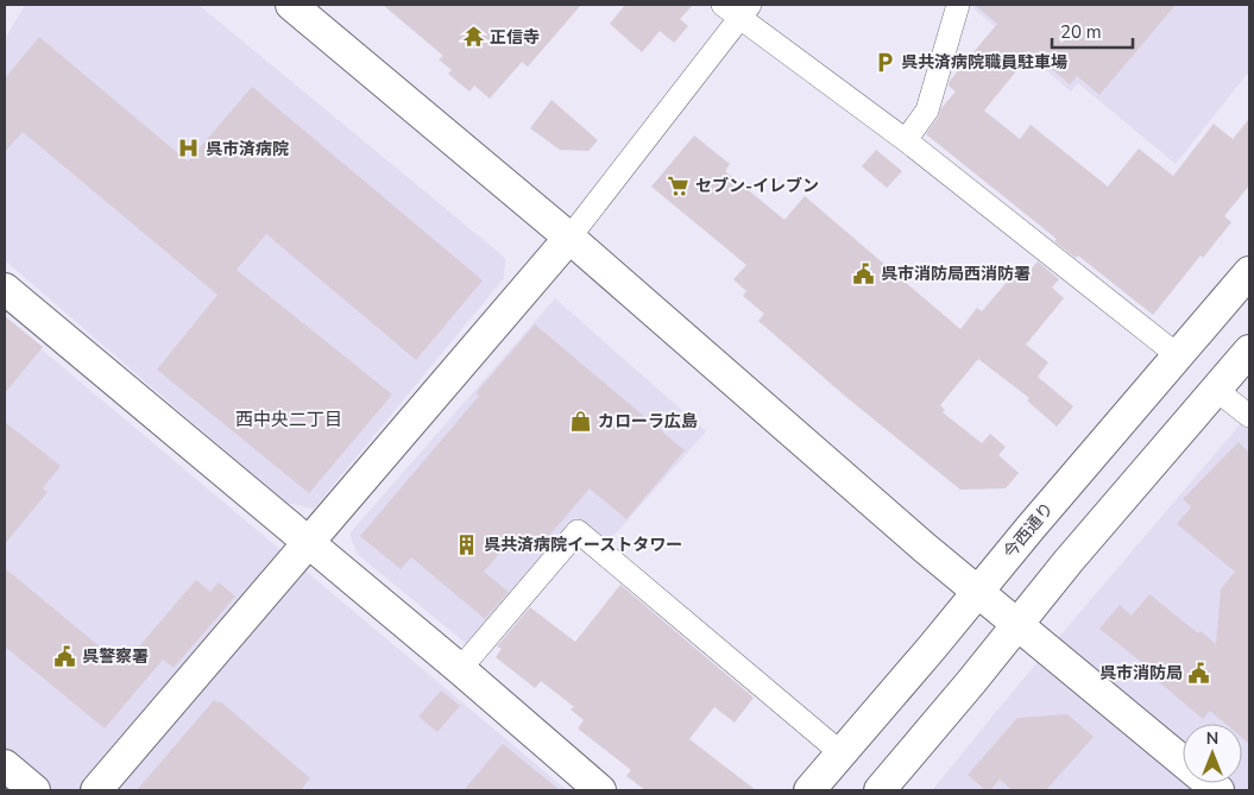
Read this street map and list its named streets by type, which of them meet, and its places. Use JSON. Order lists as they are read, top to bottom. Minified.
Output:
{"streets":{"street":["今西通り"]},"districts":["西中央二丁目"],"places":{"temple":["正信寺"],"parking":["呉共済病院職員駐車場"],"hospital":["呉市済病院"],"supermarket":["セブン-イレブン"],"public building":["呉市消防局西消防署","呉警察署","呉市消防局"],"shop":["カローラ広島"],"building":["呉共済病院イーストタワー"]},"scale_bar":"20 m","north":"top"}
